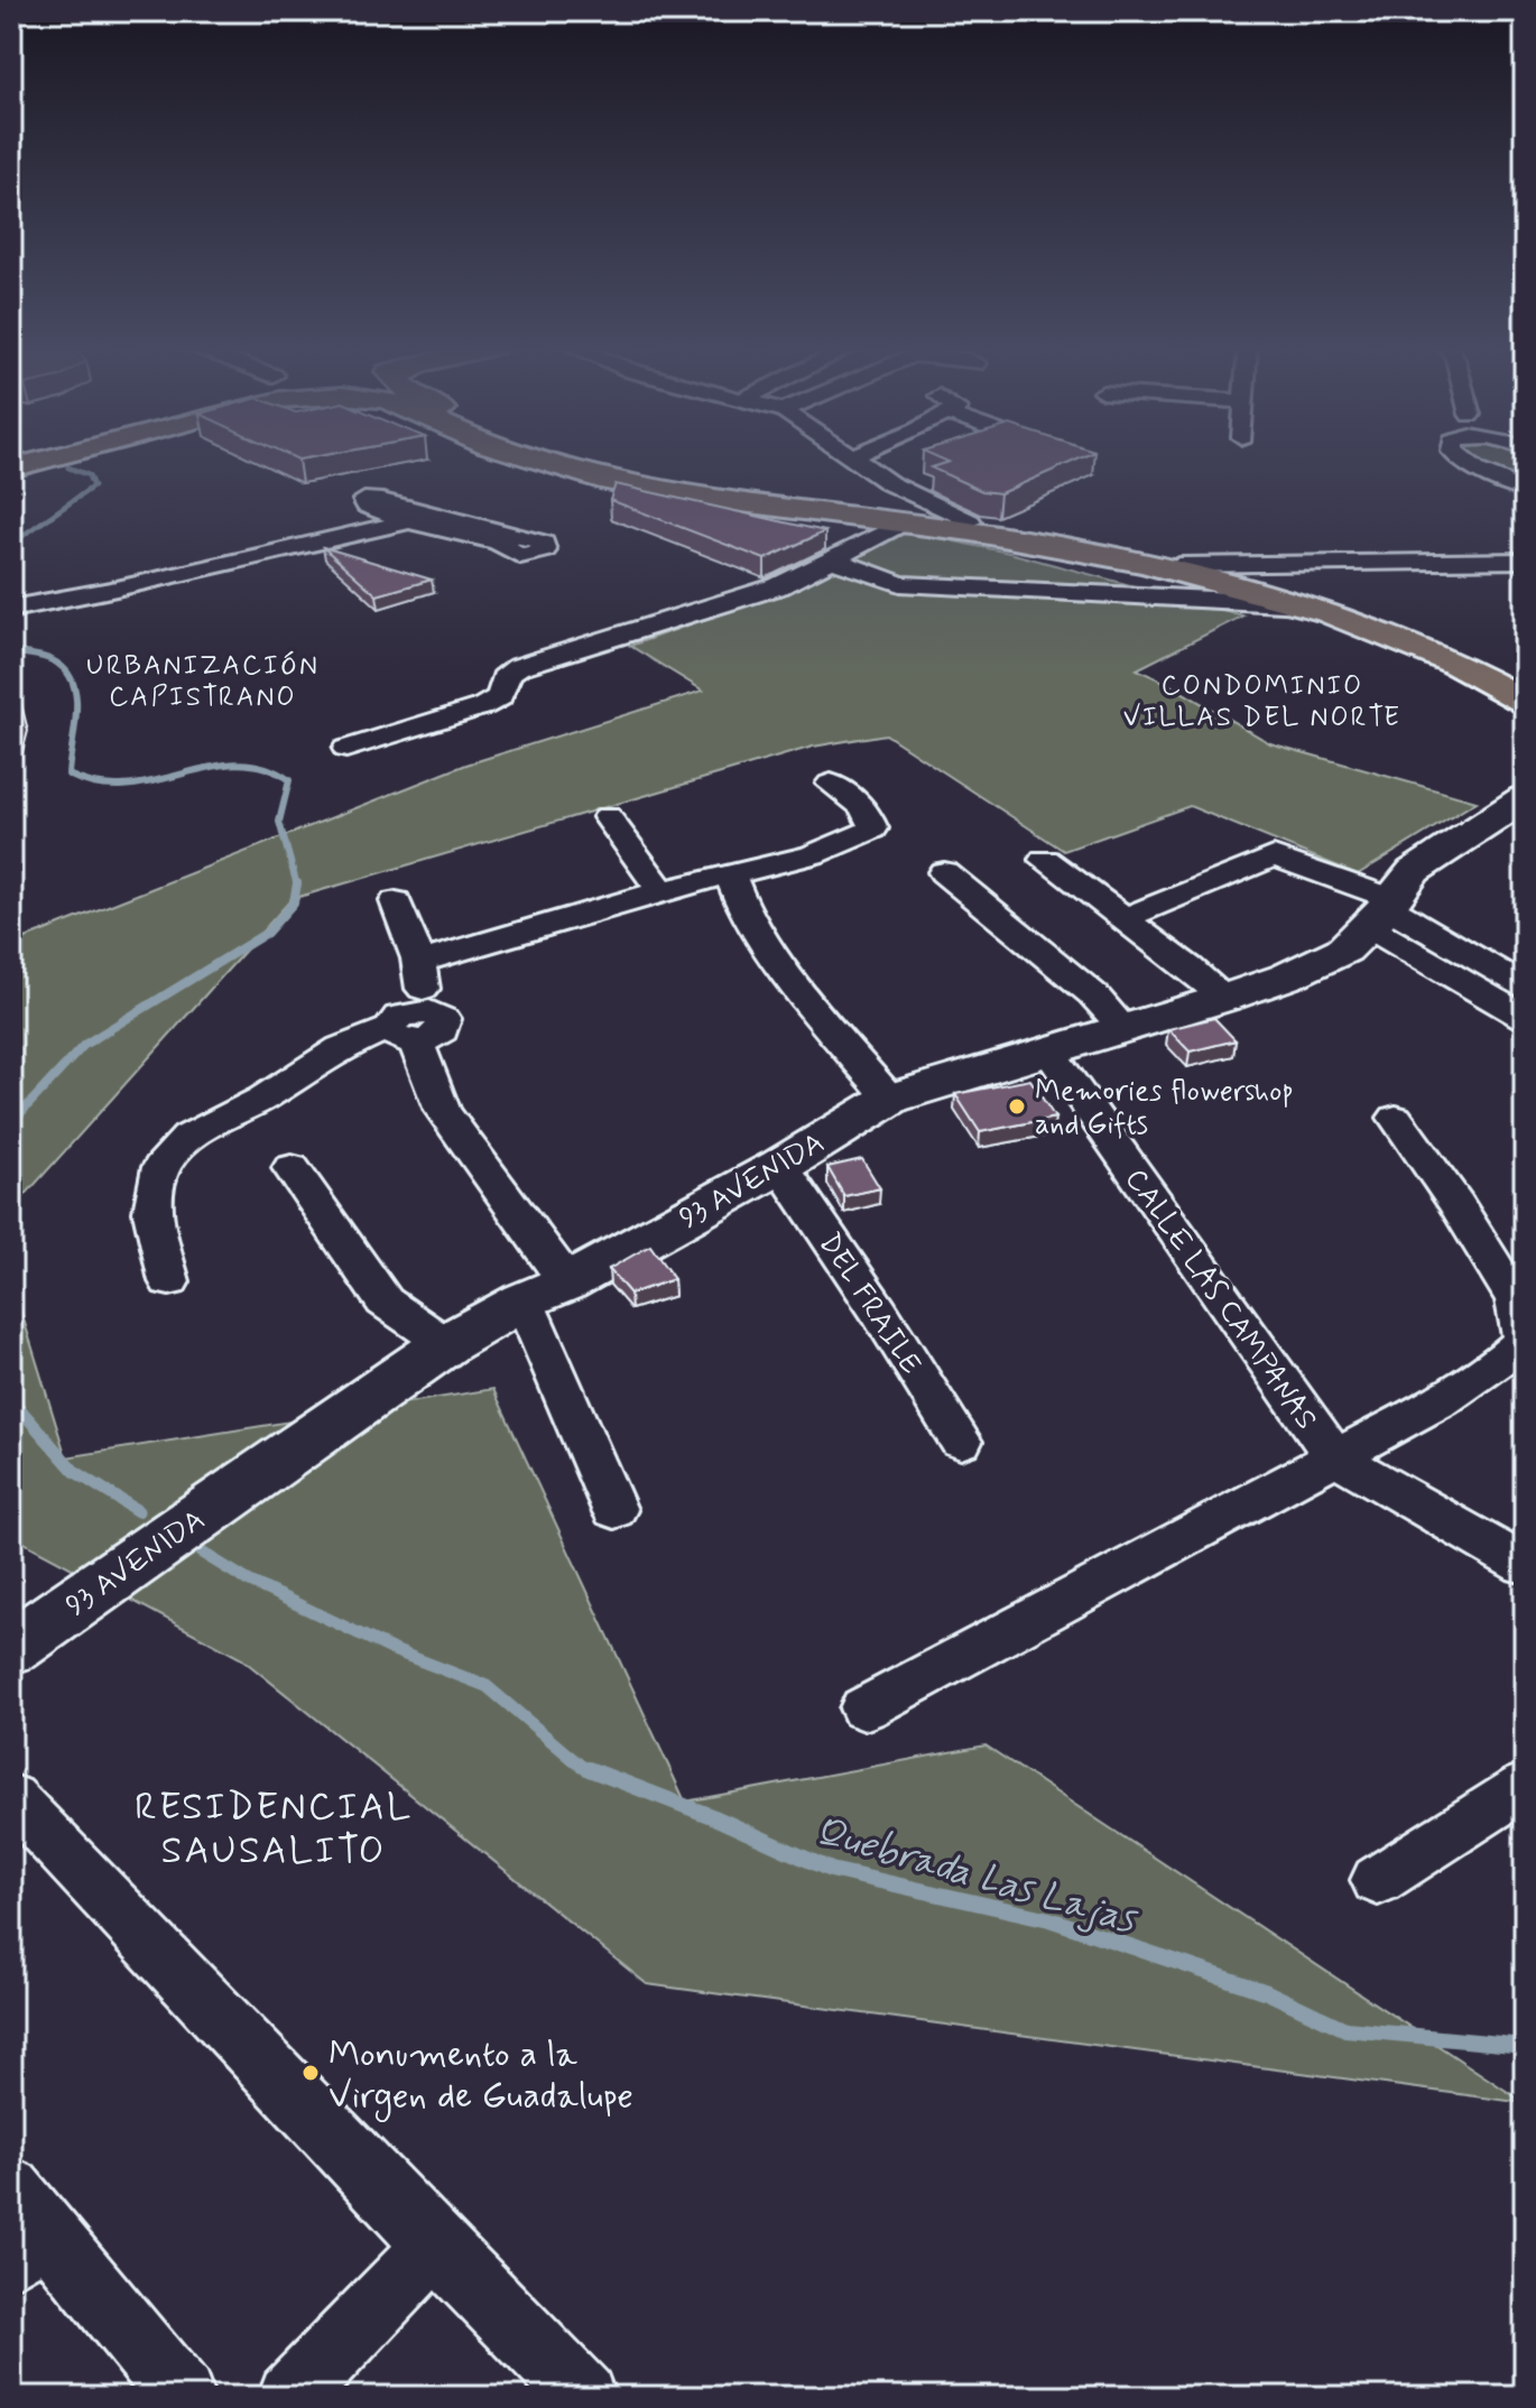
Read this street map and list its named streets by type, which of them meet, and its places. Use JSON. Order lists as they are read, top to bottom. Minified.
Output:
{"streets":{"street":["93 AVENIDA","CALLE LAS CAMPANAS","DEL FRAILE"]},"crossings":[["93 AVENIDA","CALLE LAS CAMPANAS"],["93 AVENIDA","DEL FRAILE"]],"districts":["URBANIZACIÓN CAPISTRANO","CONDOMINIO VILLAS DEL NORTE","RESIDENCIAL SAUSALITO"],"water":["Quebrada Las Lajas"],"places":["Memories flowershop and Gifts","Monumento a la Virgen de Guadalupe"]}
